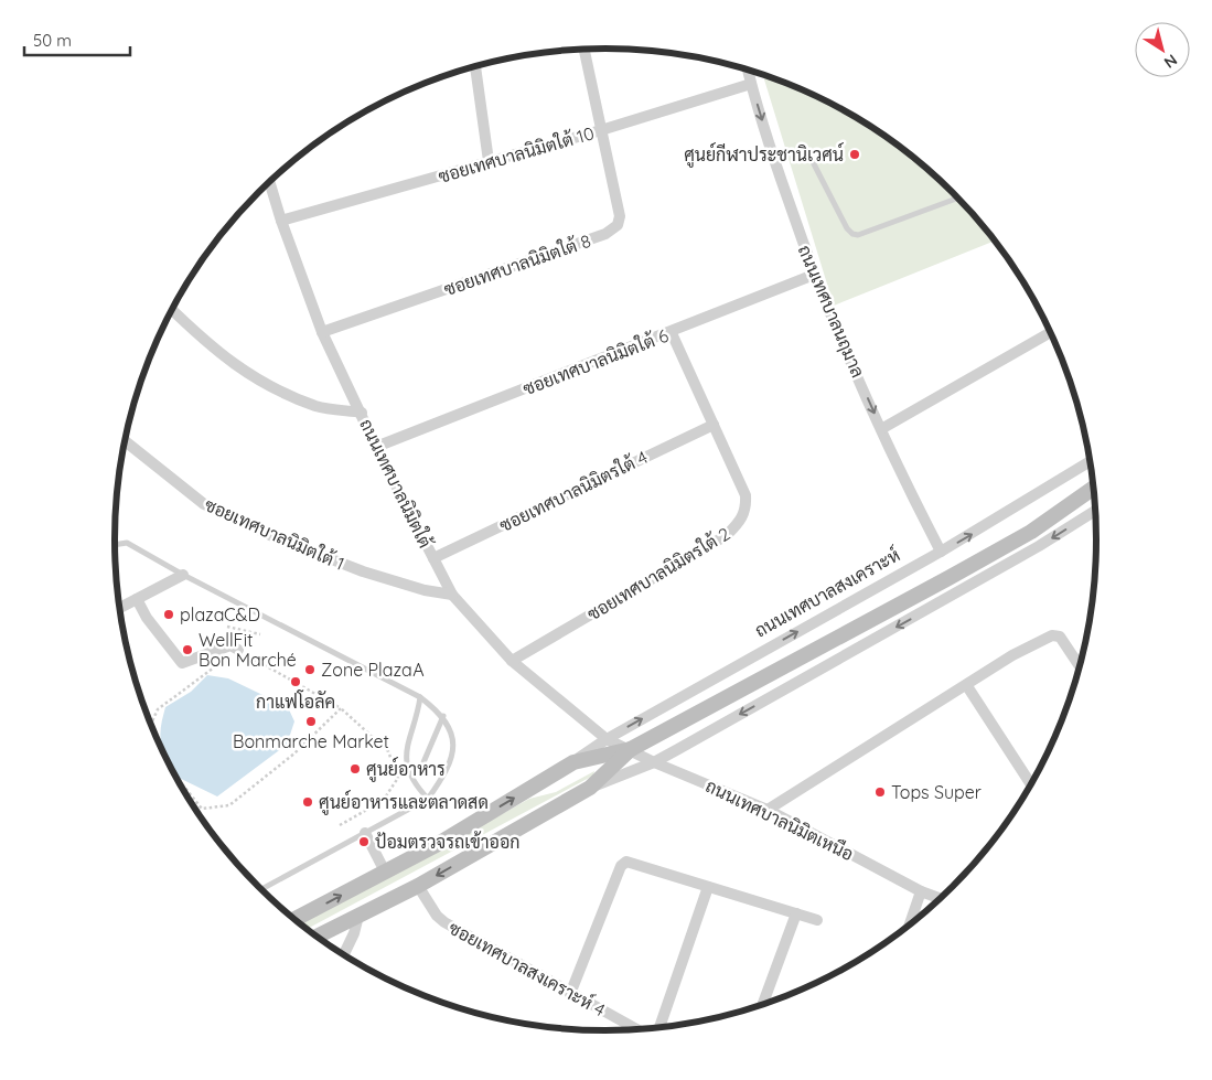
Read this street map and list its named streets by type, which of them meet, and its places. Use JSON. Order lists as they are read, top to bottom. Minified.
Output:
{"streets":{"street":["ซอยเทศบาลนิมิตใต้ 10","ซอยเทศบาลนิมิตใต้ 8","ถนนเทศบาลนฤมาล","ซอยเทศบาลนิมิตใต้ 6","ถนนเทศบาลนิมิตใต้","ซอยเทศบาลนิมิตรใต้ 4","ซอยเทศบาลนิมิตใต้ 1","ซอยเทศบาลนิมิตรใต้ 2","ถนนเทศบาลสงเคราะห์","ถนนเทศบาลนิมิตเหนือ","ซอยเทศบาลสงเคราะห์ 4"]},"crossings":[["ซอยเทศบาลนิมิตใต้ 10","ซอยเทศบาลนิมิตใต้ 8"],["ซอยเทศบาลนิมิตใต้ 10","ถนนเทศบาลนฤมาล"],["ซอยเทศบาลนิมิตใต้ 10","ถนนเทศบาลนิมิตใต้"],["ซอยเทศบาลนิมิตใต้ 8","ถนนเทศบาลนิมิตใต้"],["ถนนเทศบาลนฤมาล","ซอยเทศบาลนิมิตใต้ 6"],["ถนนเทศบาลนฤมาล","ถนนเทศบาลสงเคราะห์"],["ซอยเทศบาลนิมิตใต้ 6","ถนนเทศบาลนิมิตใต้"],["ซอยเทศบาลนิมิตใต้ 6","ซอยเทศบาลนิมิตรใต้ 2"],["ถนนเทศบาลนิมิตใต้","ซอยเทศบาลนิมิตรใต้ 4"],["ถนนเทศบาลนิมิตใต้","ซอยเทศบาลนิมิตใต้ 1"],["ถนนเทศบาลนิมิตใต้","ซอยเทศบาลนิมิตรใต้ 2"],["ถนนเทศบาลนิมิตใต้","ถนนเทศบาลสงเคราะห์"],["ถนนเทศบาลนิมิตใต้","ถนนเทศบาลนิมิตเหนือ"],["ซอยเทศบาลนิมิตรใต้ 4","ซอยเทศบาลนิมิตรใต้ 2"],["ถนนเทศบาลสงเคราะห์","ถนนเทศบาลนิมิตเหนือ"],["ถนนเทศบาลสงเคราะห์","ซอยเทศบาลสงเคราะห์ 4"]],"one_way":["ถนนเทศบาลนฤมาล"],"places":["ศูนย์กีฬาประชานิเวศน์","plazaC&D","WellFit Bon Marché","Zone PlazaA","กาแฟโอลัค","Bonmarche Market","ศูนย์อาหาร","Tops Super","ศูนย์อาหารและตลาดสด","ป้อมตรวจรถเข้าออก"],"scale_bar":"50 m","north":"bottom right"}
